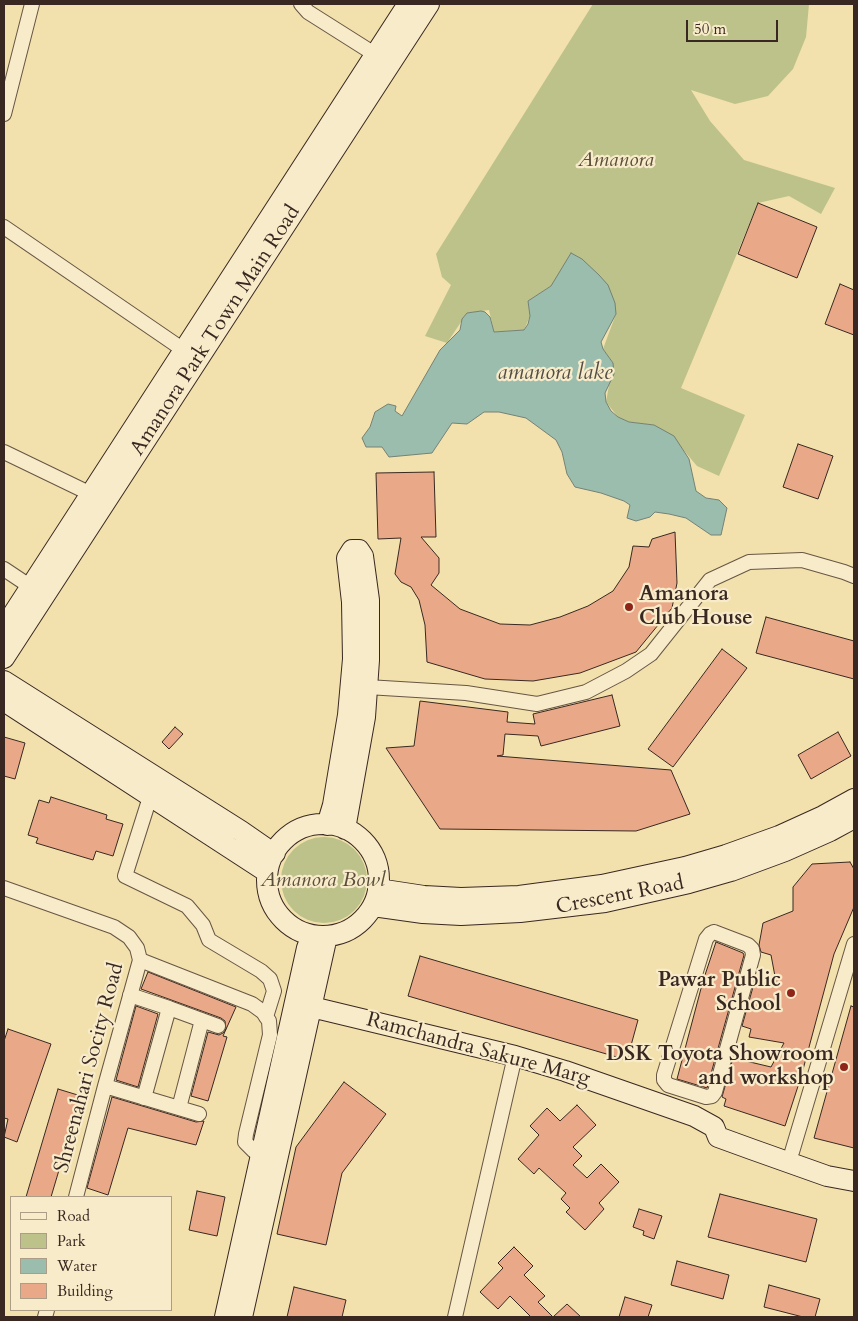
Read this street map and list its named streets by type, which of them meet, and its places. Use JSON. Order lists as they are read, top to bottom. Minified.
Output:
{"streets":{"main road":["Amanora Park Town Main Road","Crescent Road","Ramchandra Sakure Marg"],"street":["Shreenahari Socity Road"]},"water":["amanora lake"],"parks":["Amanora","Amanora Bowl"],"places":["Amanora Club House","Pawar Public School","DSK Toyota Showroom and workshop"],"legend":["Road","Park","Water","Building"],"scale_bar":"50 m"}
